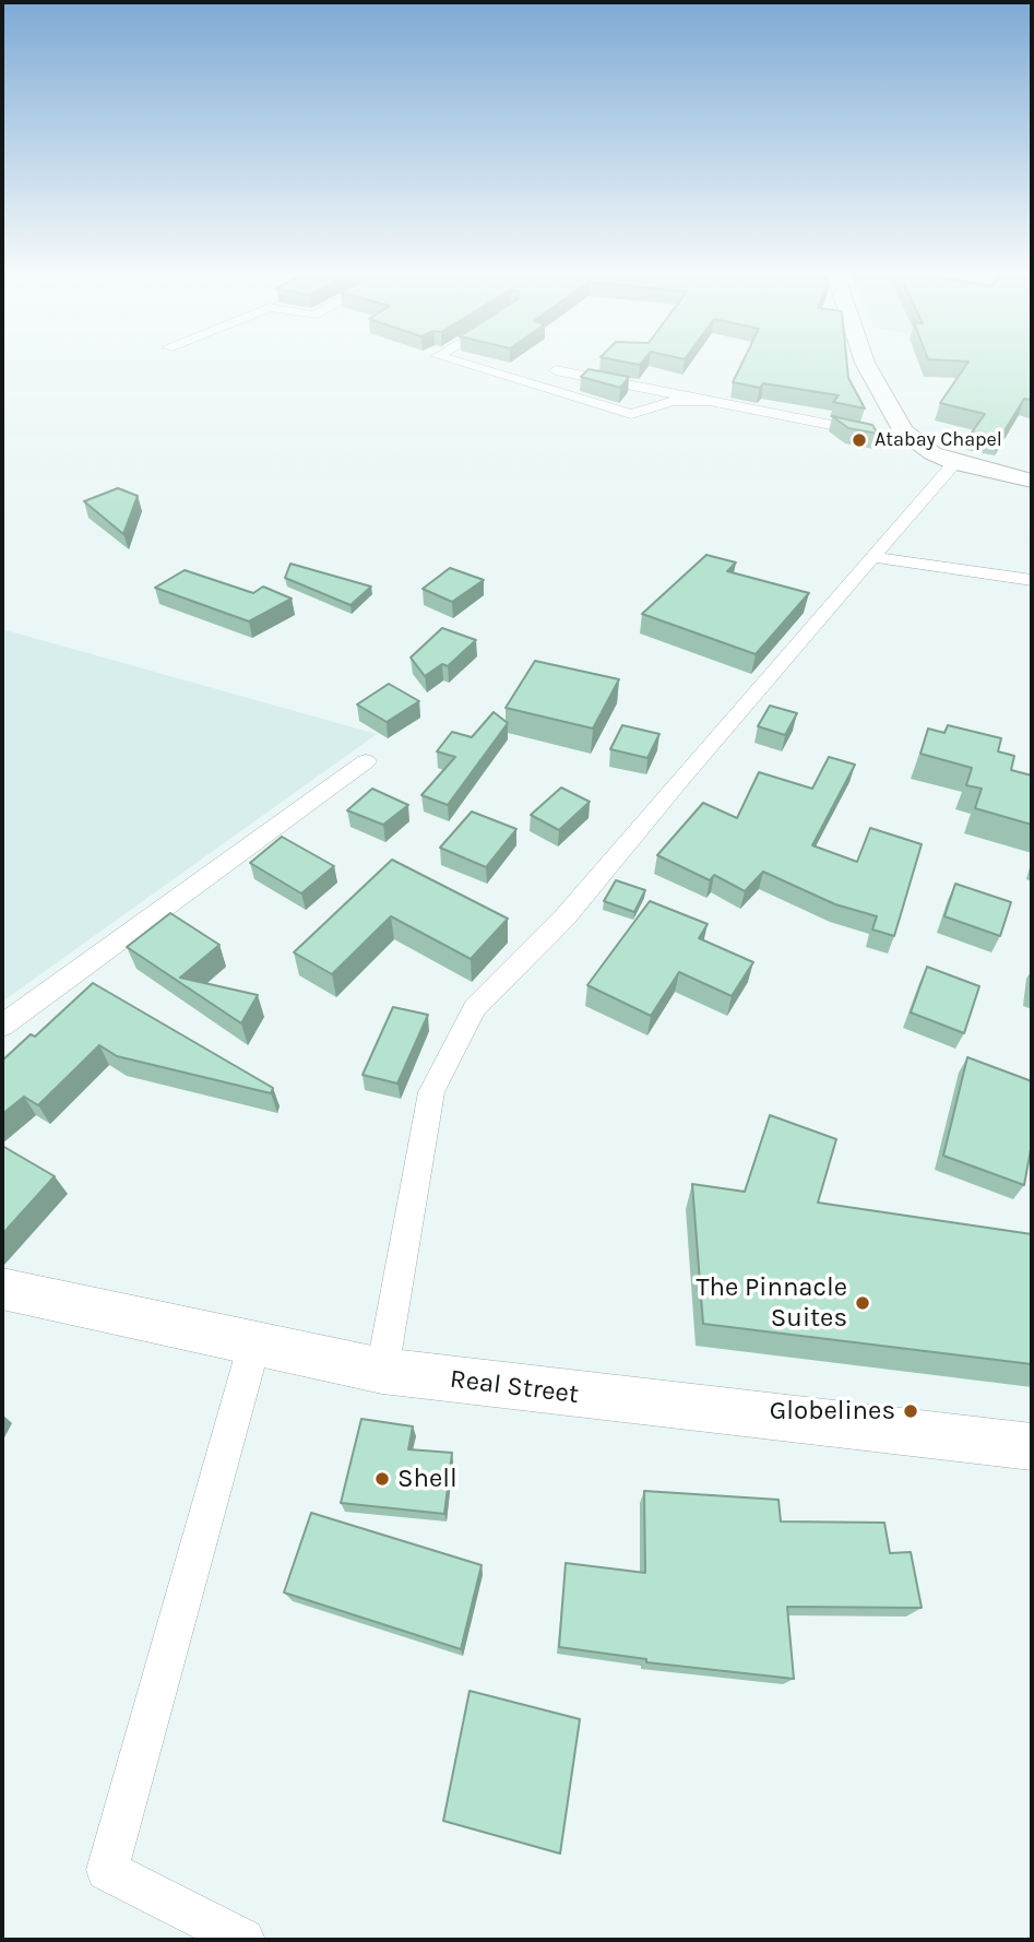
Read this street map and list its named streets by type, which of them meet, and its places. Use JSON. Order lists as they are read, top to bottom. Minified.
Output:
{"streets":{"main road":["Real Street"]},"places":["Atabay Chapel","The Pinnacle Suites","Globelines","Shell"]}
